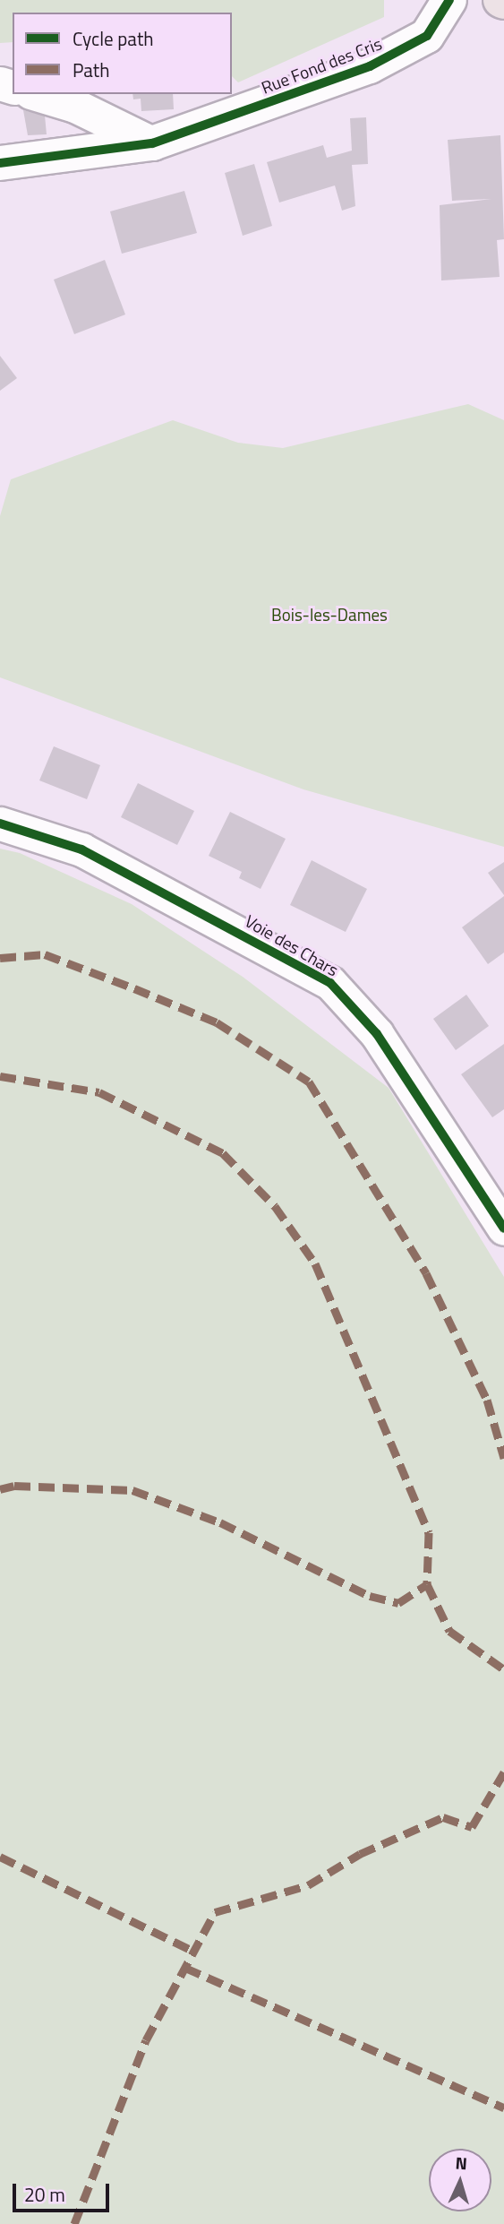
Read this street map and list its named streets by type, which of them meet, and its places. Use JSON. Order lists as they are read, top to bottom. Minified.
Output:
{"streets":{"street":["Rue Fond des Cris","Voie des Chars"]},"parks":["Bois-les-Dames"],"legend":["Cycle path","Path"],"scale_bar":"20 m","north":"top"}
